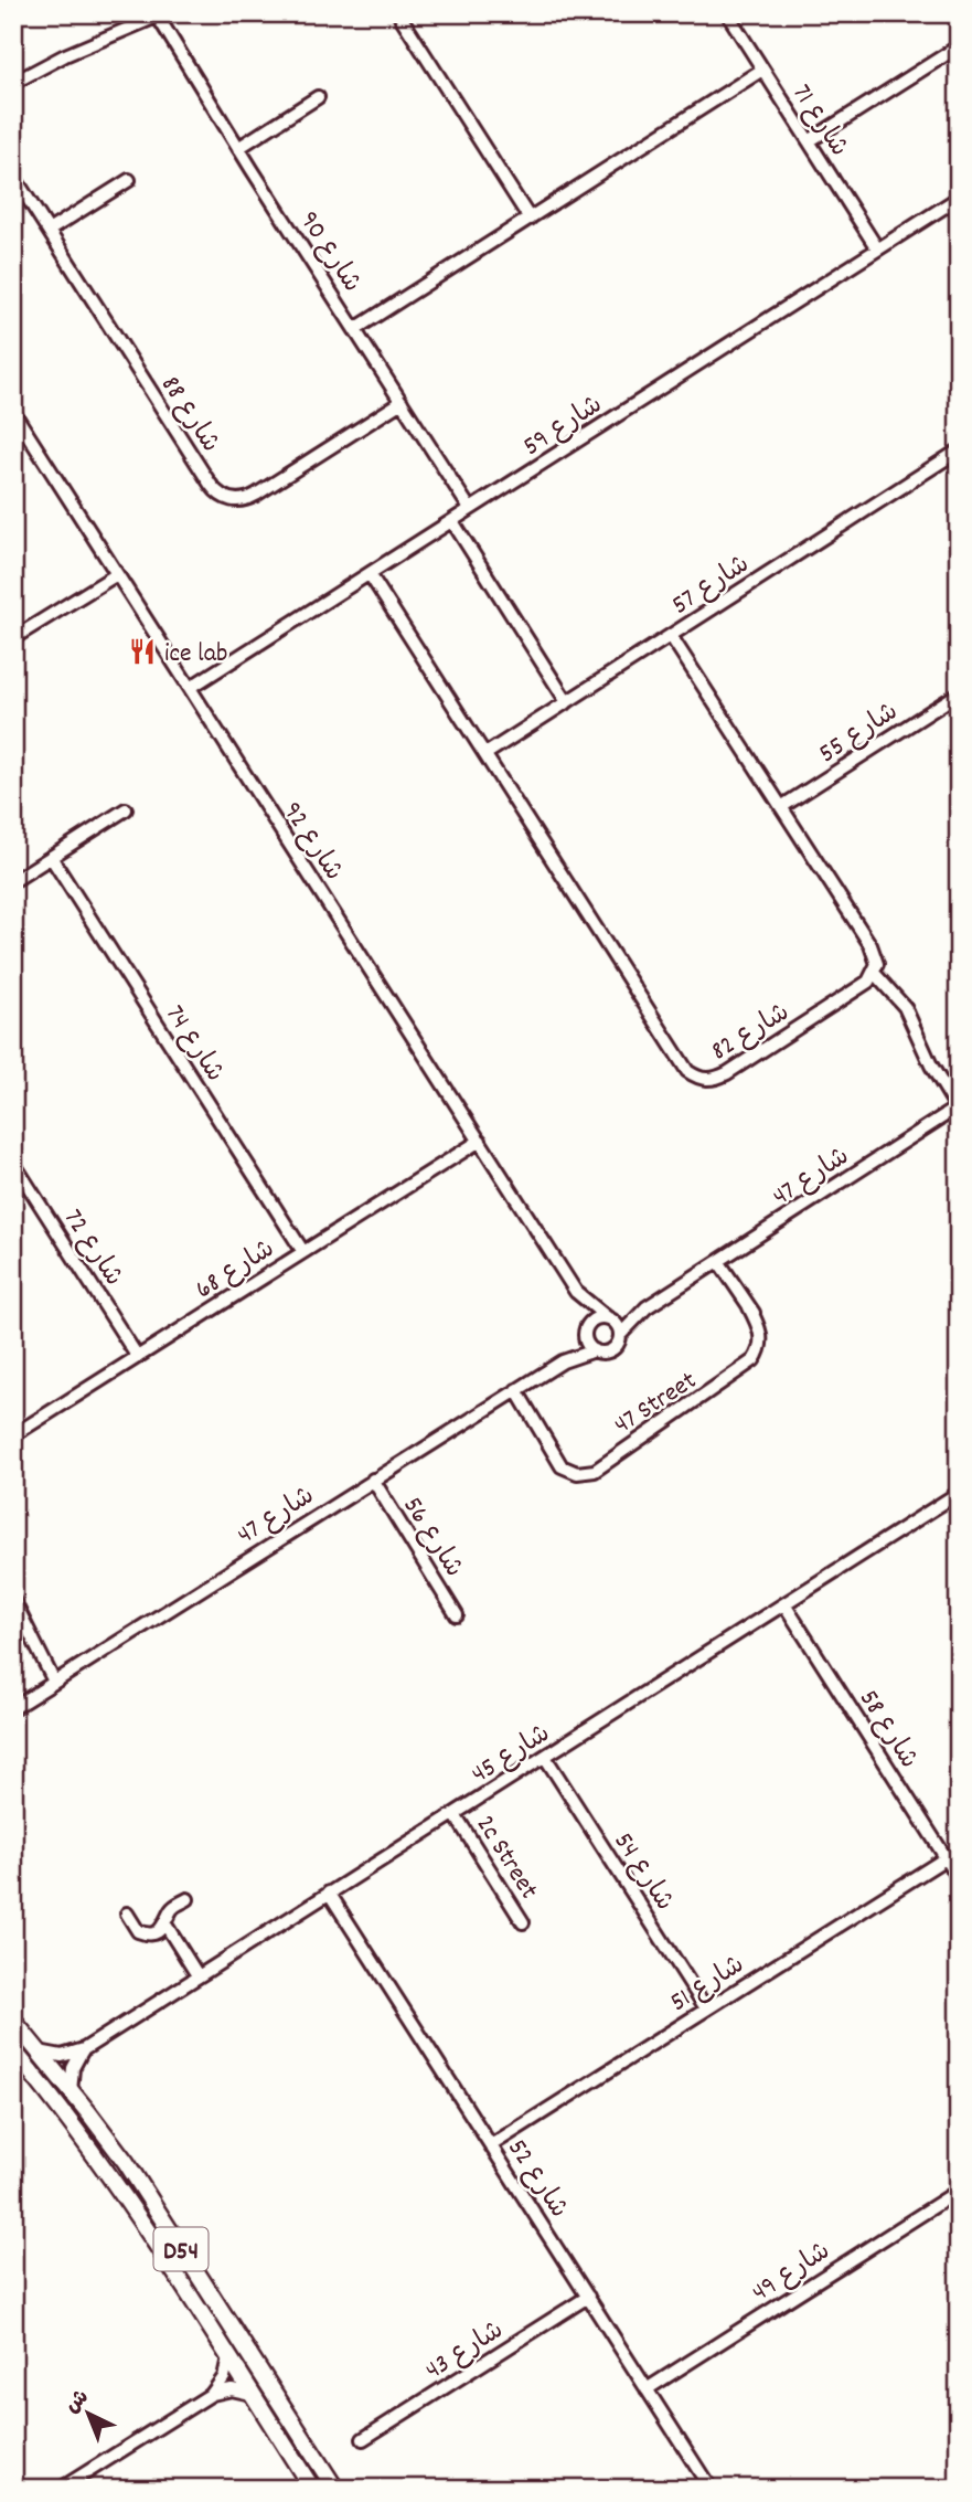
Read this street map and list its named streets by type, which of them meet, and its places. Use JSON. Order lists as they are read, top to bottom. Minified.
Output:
{"streets":{"main road":["D54"],"street":["شارع 71","شارع 90","شارع 88","شارع 59","شارع 57","شارع 55","شارع 92","شارع 82","شارع 74","شارع 47","شارع 72","شارع 68","47 Street","شارع 56","شارع 58","شارع 45","2c Street","شارع 54","شارع 51","شارع 52","شارع 49","شارع 43"]},"crossings":[["شارع 71","شارع 59"],["شارع 90","شارع 88"],["شارع 90","شارع 59"],["شارع 59","شارع 92"],["شارع 59","شارع 82"],["شارع 57","شارع 82"],["شارع 92","شارع 47"],["شارع 92","شارع 68"],["شارع 74","شارع 68"],["شارع 47","47 Street"],["شارع 47","شارع 56"],["شارع 72","شارع 68"],["شارع 58","شارع 45"],["شارع 58","شارع 51"],["شارع 45","2c Street"],["شارع 45","شارع 54"],["شارع 45","شارع 52"],["شارع 45","D54"],["شارع 54","شارع 51"],["شارع 51","شارع 52"],["شارع 52","شارع 49"],["شارع 52","شارع 43"]],"places":{"restaurant":["ice lab"]},"north":"top left"}
